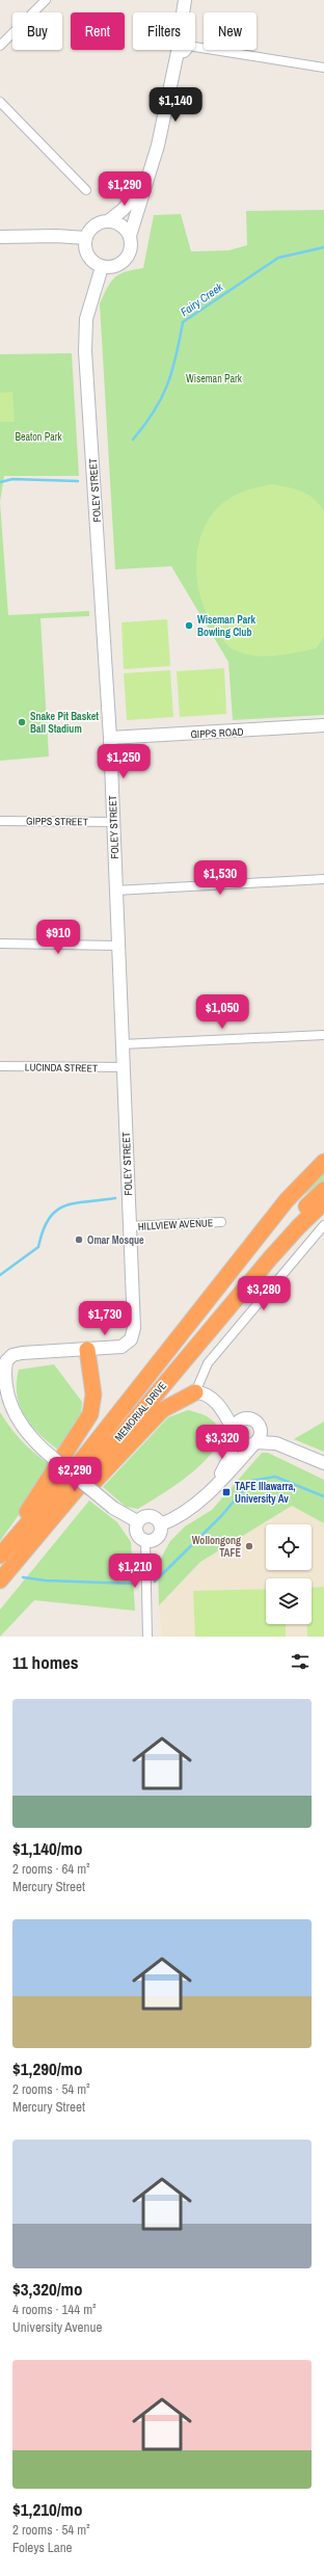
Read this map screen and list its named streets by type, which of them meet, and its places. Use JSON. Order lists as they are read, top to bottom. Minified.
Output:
{"streets":{"highway":["MEMORIAL DRIVE"],"main road":["FOLEY STREET","GIPPS ROAD"],"street":["GIPPS STREET","LUCINDA STREET","HILLVIEW AVENUE"]},"crossings":[["FOLEY STREET","GIPPS ROAD"],["FOLEY STREET","GIPPS STREET"],["FOLEY STREET","LUCINDA STREET"],["FOLEY STREET","HILLVIEW AVENUE"]],"water":["Fairy Creek"],"parks":["Wiseman Park","Beaton Park"],"places":{"other":["Wiseman Park Bowling Club","Snake Pit Basket Ball Stadium","Omar Mosque","Wollongong TAFE"],"transit":["TAFE Illawarra, University Av"]},"page":{"chip":["Buy","Rent","Filters","New"],"price":["$1,140","$1,290","$1,250","$1,530","$910","$1,050","$3,280","$1,730","$3,320","$2,290","$1,210"],"heading":"11 homes","list":[{"name":"$1,140/mo","note":"2 rooms · 64 m² · Mercury Street"},{"name":"$1,290/mo","note":"2 rooms · 54 m² · Mercury Street"},{"name":"$3,320/mo","note":"4 rooms · 144 m² · University Avenue"},{"name":"$1,210/mo","note":"2 rooms · 54 m² · Foleys Lane"}]}}
